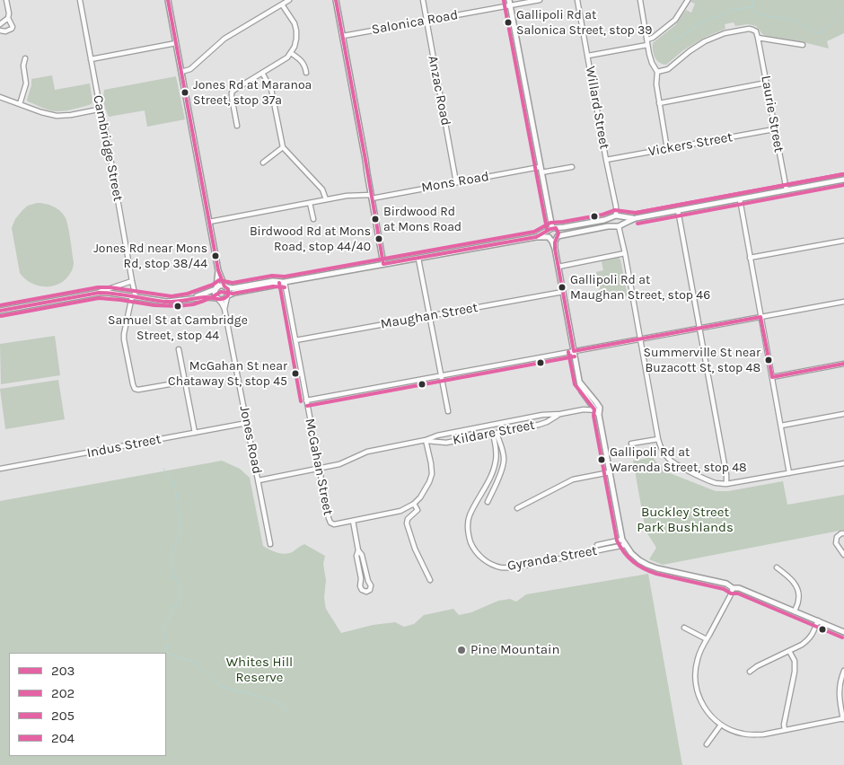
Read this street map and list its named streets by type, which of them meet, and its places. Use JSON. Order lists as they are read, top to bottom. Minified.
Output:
{"streets":{"street":["Salonica Road","Anzac Road","Willard Street","Laurie Street","Vickers Street","Cambridge Street","Mons Road","Maughan Street","Kildare Street","Jones Road","Indus Street","McGahan Street","Gyranda Street"]},"crossings":[["Salonica Road","Anzac Road"],["Anzac Road","Mons Road"],["Willard Street","Vickers Street"],["Laurie Street","Vickers Street"],["Maughan Street","McGahan Street"],["Kildare Street","Jones Road"],["Kildare Street","McGahan Street"],["Kildare Street","Gyranda Street"],["Jones Road","Indus Street"]],"parks":["Buckley Street Park Bushlands","Whites Hill Reserve"],"places":["Gallipoli Rd at Salonica Street, stop 39","Jones Rd at Maranoa Street, stop 37a","Birdwood Rd at Mons Road","Birdwood Rd at Mons Road, stop 44/40","Jones Rd near Mons Rd, stop 38/44","Gallipoli Rd at Maughan Street, stop 46","Samuel St at Cambridge Street, stop 44","Summerville St near Buzacott St, stop 48","McGahan St near Chataway St, stop 45","Gallipoli Rd at Warenda Street, stop 48","Pine Mountain"],"lines":["transit line 203","transit line 204","transit line 205","transit line 202"],"legend":["203","202","205","204"]}
